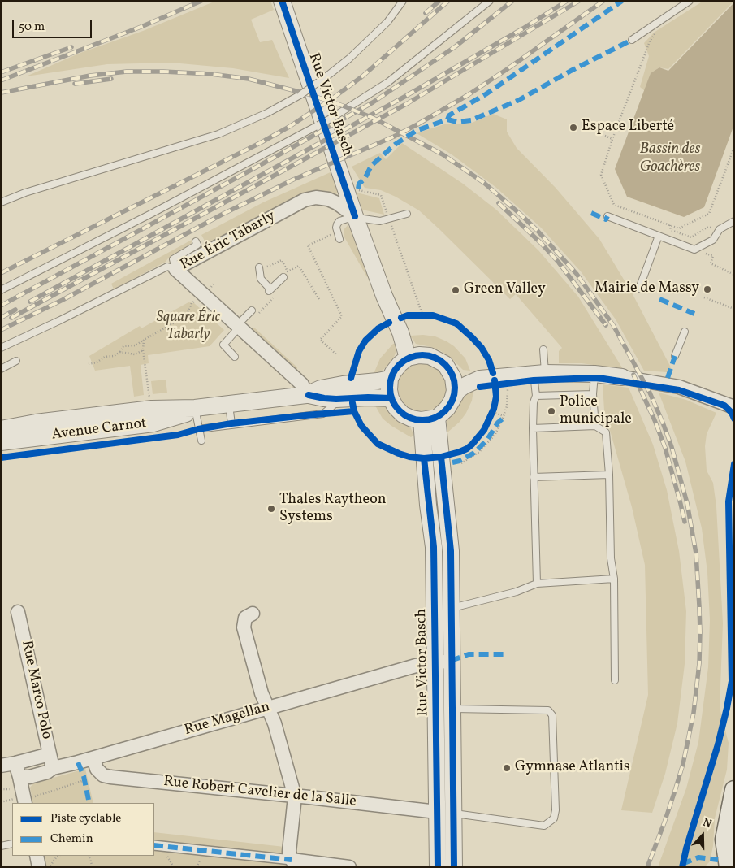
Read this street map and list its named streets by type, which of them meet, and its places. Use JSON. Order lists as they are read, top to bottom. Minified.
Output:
{"streets":{"street":["Rue Victor Basch","Rue Éric Tabarly","Avenue Carnot","Rue Marco Polo","Rue Magellan","Rue Robert Cavelier de la Salle"]},"crossings":[["Rue Victor Basch","Rue Éric Tabarly"],["Rue Victor Basch","Avenue Carnot"],["Rue Victor Basch","Rue Magellan"],["Rue Victor Basch","Rue Robert Cavelier de la Salle"],["Rue Éric Tabarly","Avenue Carnot"],["Rue Marco Polo","Rue Magellan"],["Rue Magellan","Rue Robert Cavelier de la Salle"]],"water":["Bassin des Goachères"],"parks":["Square Éric Tabarly"],"places":["Espace Liberté","Mairie de Massy","Green Valley","Police municipale","Thales Raytheon Systems","Gymnase Atlantis"],"legend":["Piste cyclable","Chemin"],"scale_bar":"50 m","north":"top"}
